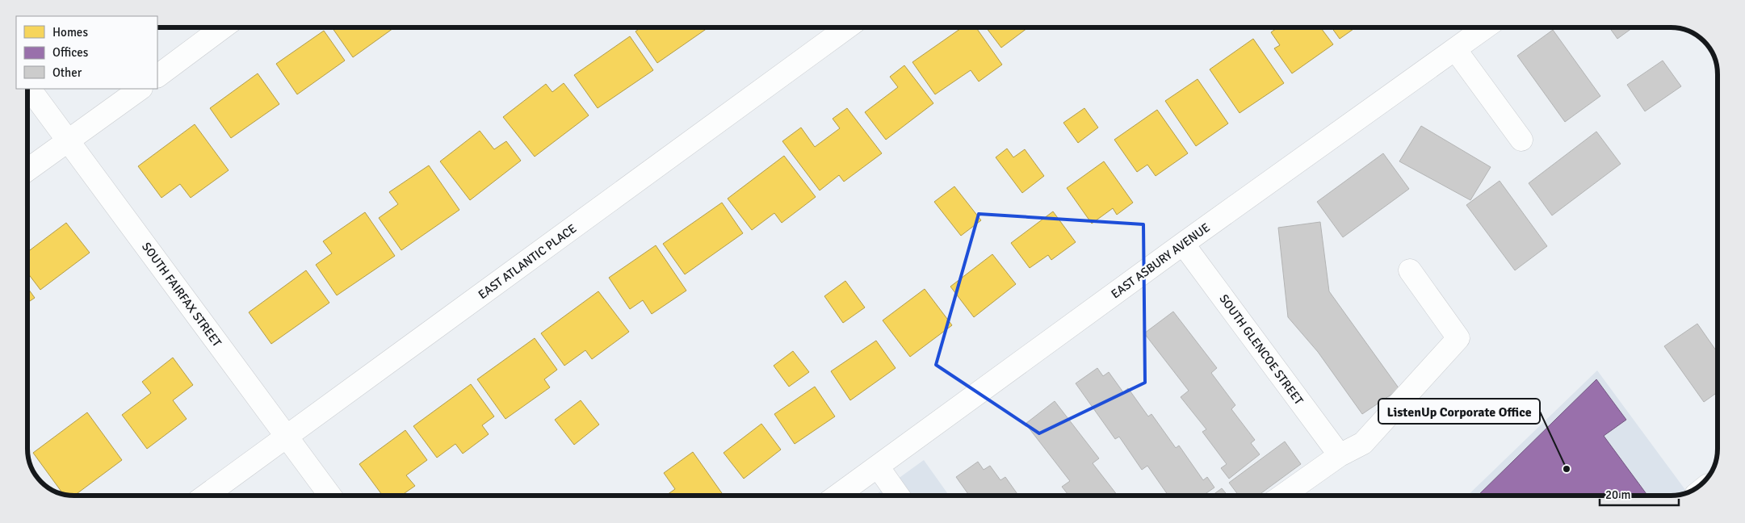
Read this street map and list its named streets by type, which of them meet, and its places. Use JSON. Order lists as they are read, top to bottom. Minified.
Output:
{"streets":{"street":["EAST ASBURY AVENUE","EAST ATLANTIC PLACE","SOUTH FAIRFAX STREET","SOUTH GLENCOE STREET"]},"crossings":[["EAST ASBURY AVENUE","SOUTH GLENCOE STREET"],["EAST ATLANTIC PLACE","SOUTH FAIRFAX STREET"]],"places":["ListenUp Corporate Office"],"legend":["Homes","Offices","Other"],"scale_bar":"20 m"}
